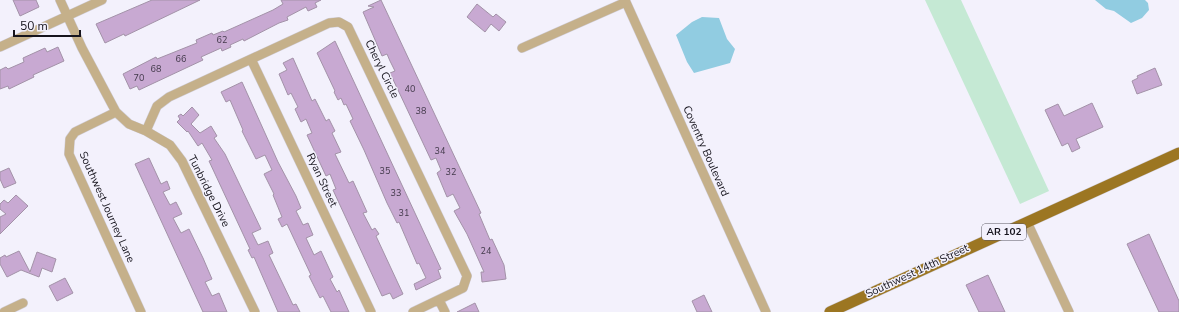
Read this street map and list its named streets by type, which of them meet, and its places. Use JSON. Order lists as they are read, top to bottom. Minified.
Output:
{"streets":{"main road":["AR 102","Southwest 14th Street"],"street":["Cheryl Circle","Coventry Boulevard","Ryan Street","Tunbridge Drive","Southwest Journey Lane"]},"crossings":[["Cheryl Circle","Ryan Street"],["Cheryl Circle","Tunbridge Drive"],["Tunbridge Drive","Southwest Journey Lane"]],"house_numbers":["62","66","68","70","40","38","34","35","32","33","31","24"],"scale_bar":"50 m"}
